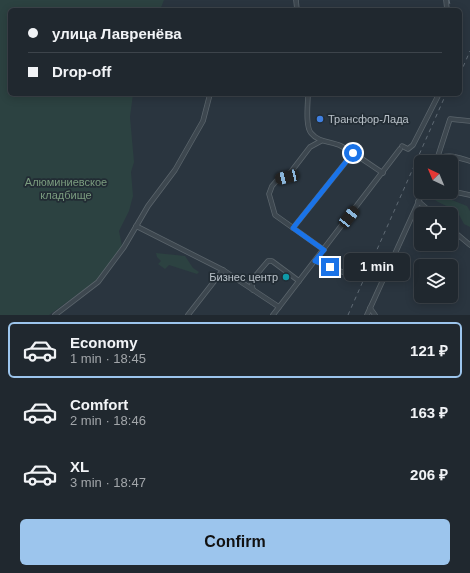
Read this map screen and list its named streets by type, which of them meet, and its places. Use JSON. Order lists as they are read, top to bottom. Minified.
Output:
{"parks":["Алюминиевское кладбище"],"places":["Трансфор-Лада","Бизнес центр"],"north":"top left","page":{"banner":["улица Лавренёва","Drop-off"],"bubble":"1 min","list":[{"name":"Economy","note":"1 min · 18:45","value":"121 ₽"},{"name":"Comfort","note":"2 min · 18:46","value":"163 ₽"},{"name":"XL","note":"3 min · 18:47","value":"206 ₽"}],"buttons":"Confirm"}}
